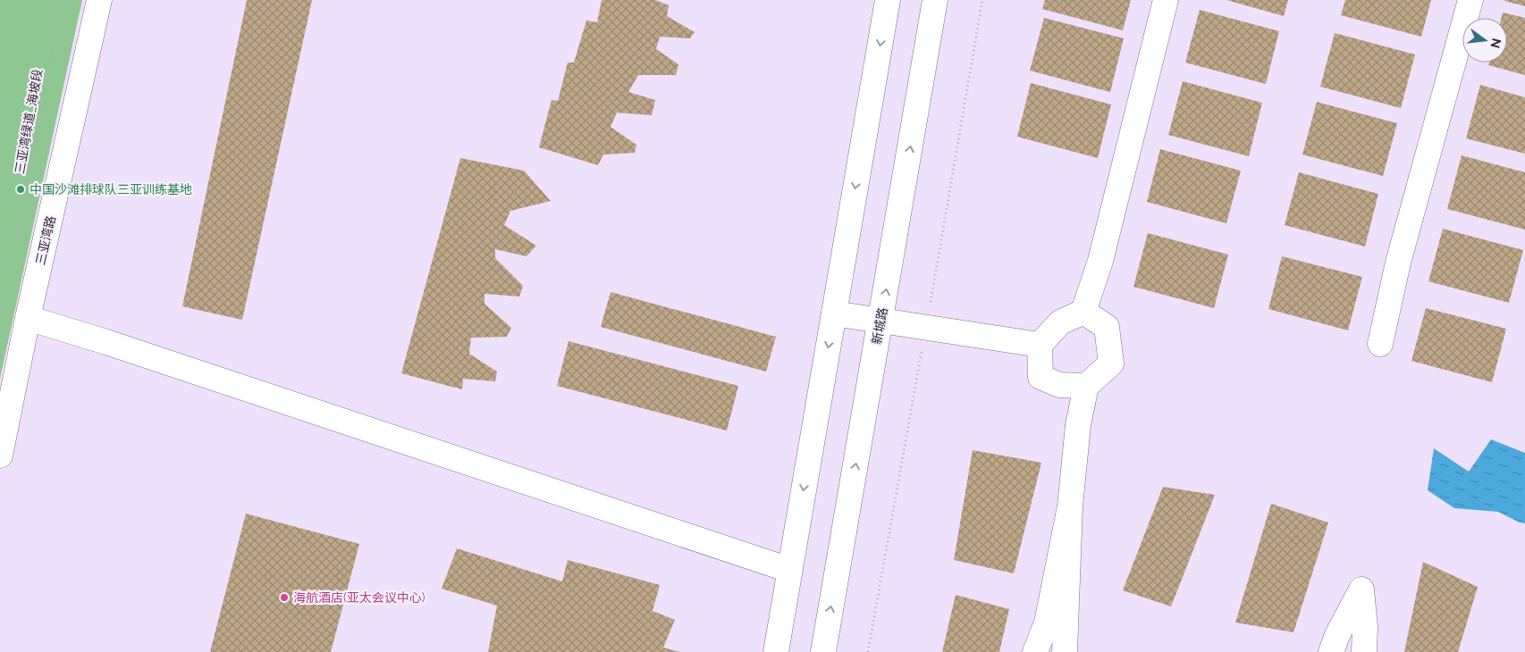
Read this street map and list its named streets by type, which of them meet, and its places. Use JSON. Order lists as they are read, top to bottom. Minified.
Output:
{"streets":{"main road":["三亚湾路","新城路"],"path":["三亚湾绿道_海坡段"]},"places":["中国沙滩排球队三亚训练基地","海航酒店(亚太会议中心)"],"north":"right"}
